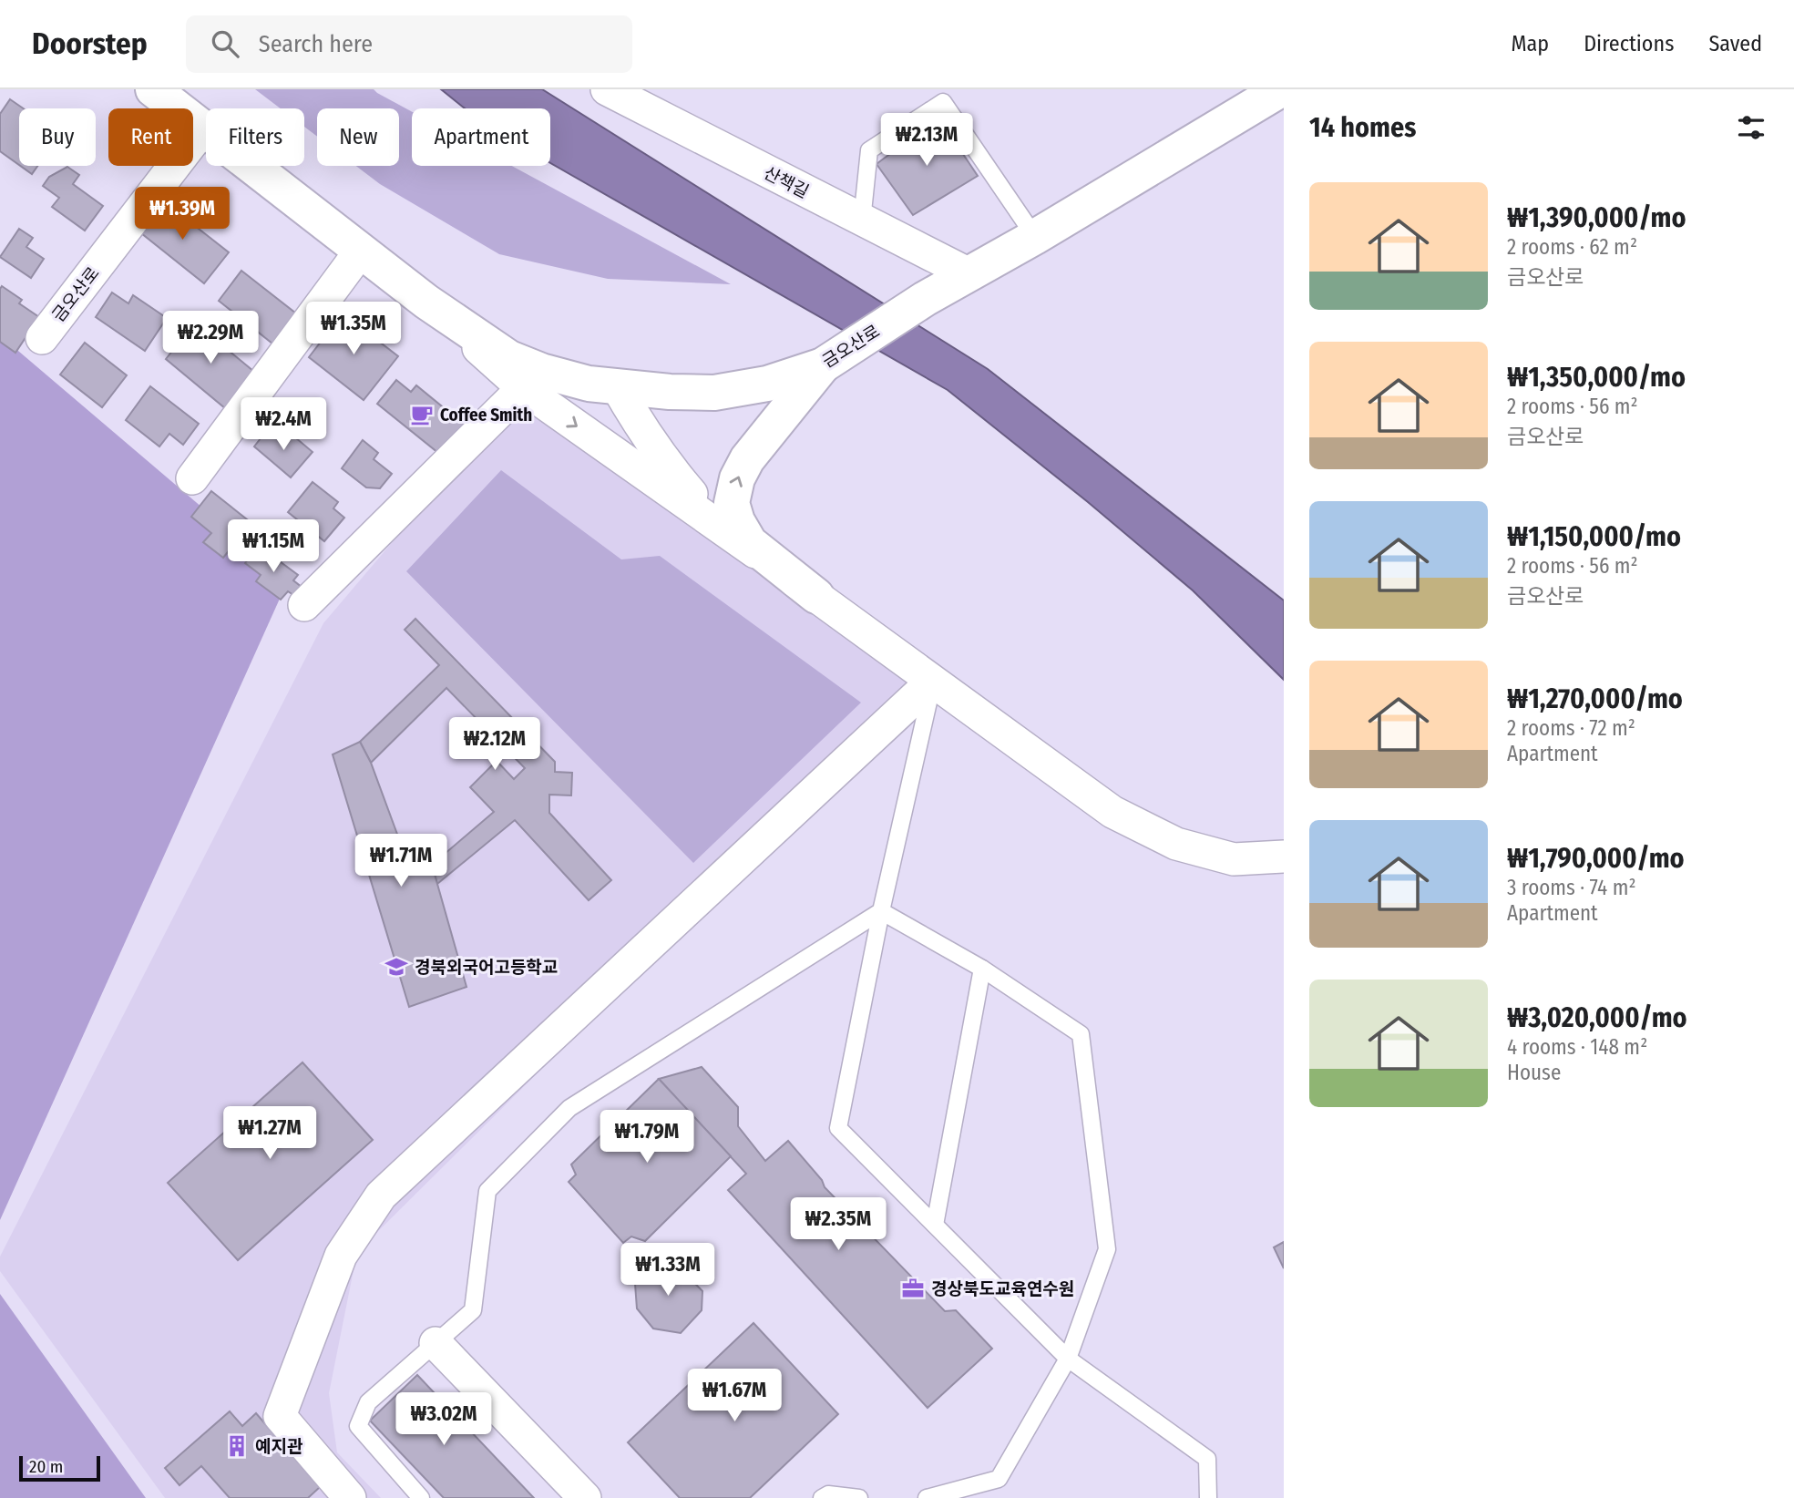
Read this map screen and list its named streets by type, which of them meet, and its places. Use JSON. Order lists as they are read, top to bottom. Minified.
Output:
{"streets":{"street":["산책길","금오산로"]},"crossings":[["산책길","금오산로"]],"places":{"cafe":["Coffee Smith"],"school or university":["경북외국어고등학교"],"office":["경상북도교육연수원"],"building":["예지관"]},"scale_bar":"20 m","page":{"header":"Doorstep","search":"Search here","nav":["Map","Directions","Saved"],"heading":"14 homes","chip":["Buy","Rent","Filters","New","Apartment"],"price":["₩2.13M","₩1.39M","₩1.35M","₩2.29M","₩2.4M","₩1.15M","₩2.12M","₩1.71M","₩1.27M","₩1.79M","₩2.35M","₩1.33M","₩1.67M","₩3.02M"],"list":[{"name":"₩1,390,000/mo","note":"2 rooms · 62 m² · 금오산로"},{"name":"₩1,350,000/mo","note":"2 rooms · 56 m² · 금오산로"},{"name":"₩1,150,000/mo","note":"2 rooms · 56 m² · 금오산로"},{"name":"₩1,270,000/mo","note":"2 rooms · 72 m² · Apartment"},{"name":"₩1,790,000/mo","note":"3 rooms · 74 m² · Apartment"},{"name":"₩3,020,000/mo","note":"4 rooms · 148 m² · House"}],"scale":"20 m"}}
